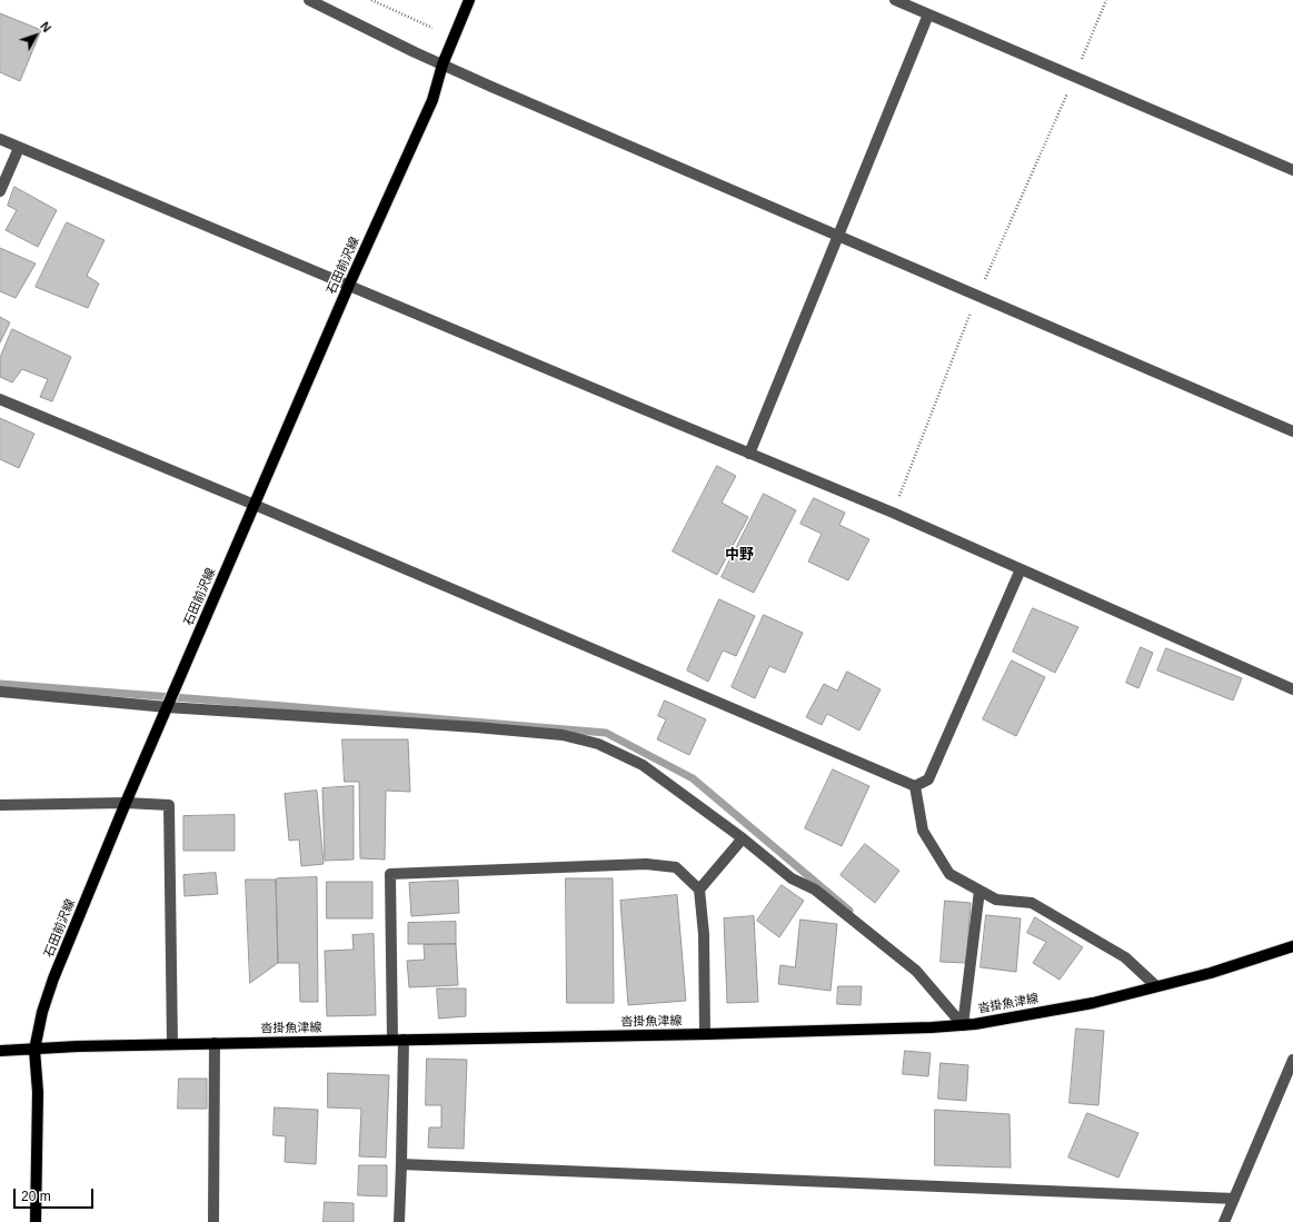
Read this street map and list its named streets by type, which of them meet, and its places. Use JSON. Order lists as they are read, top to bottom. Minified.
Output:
{"streets":{"main road":["石田前沢線","沓掛魚津線"]},"crossings":[["石田前沢線","沓掛魚津線"]],"districts":["中野"],"scale_bar":"20 m","north":"top right"}
